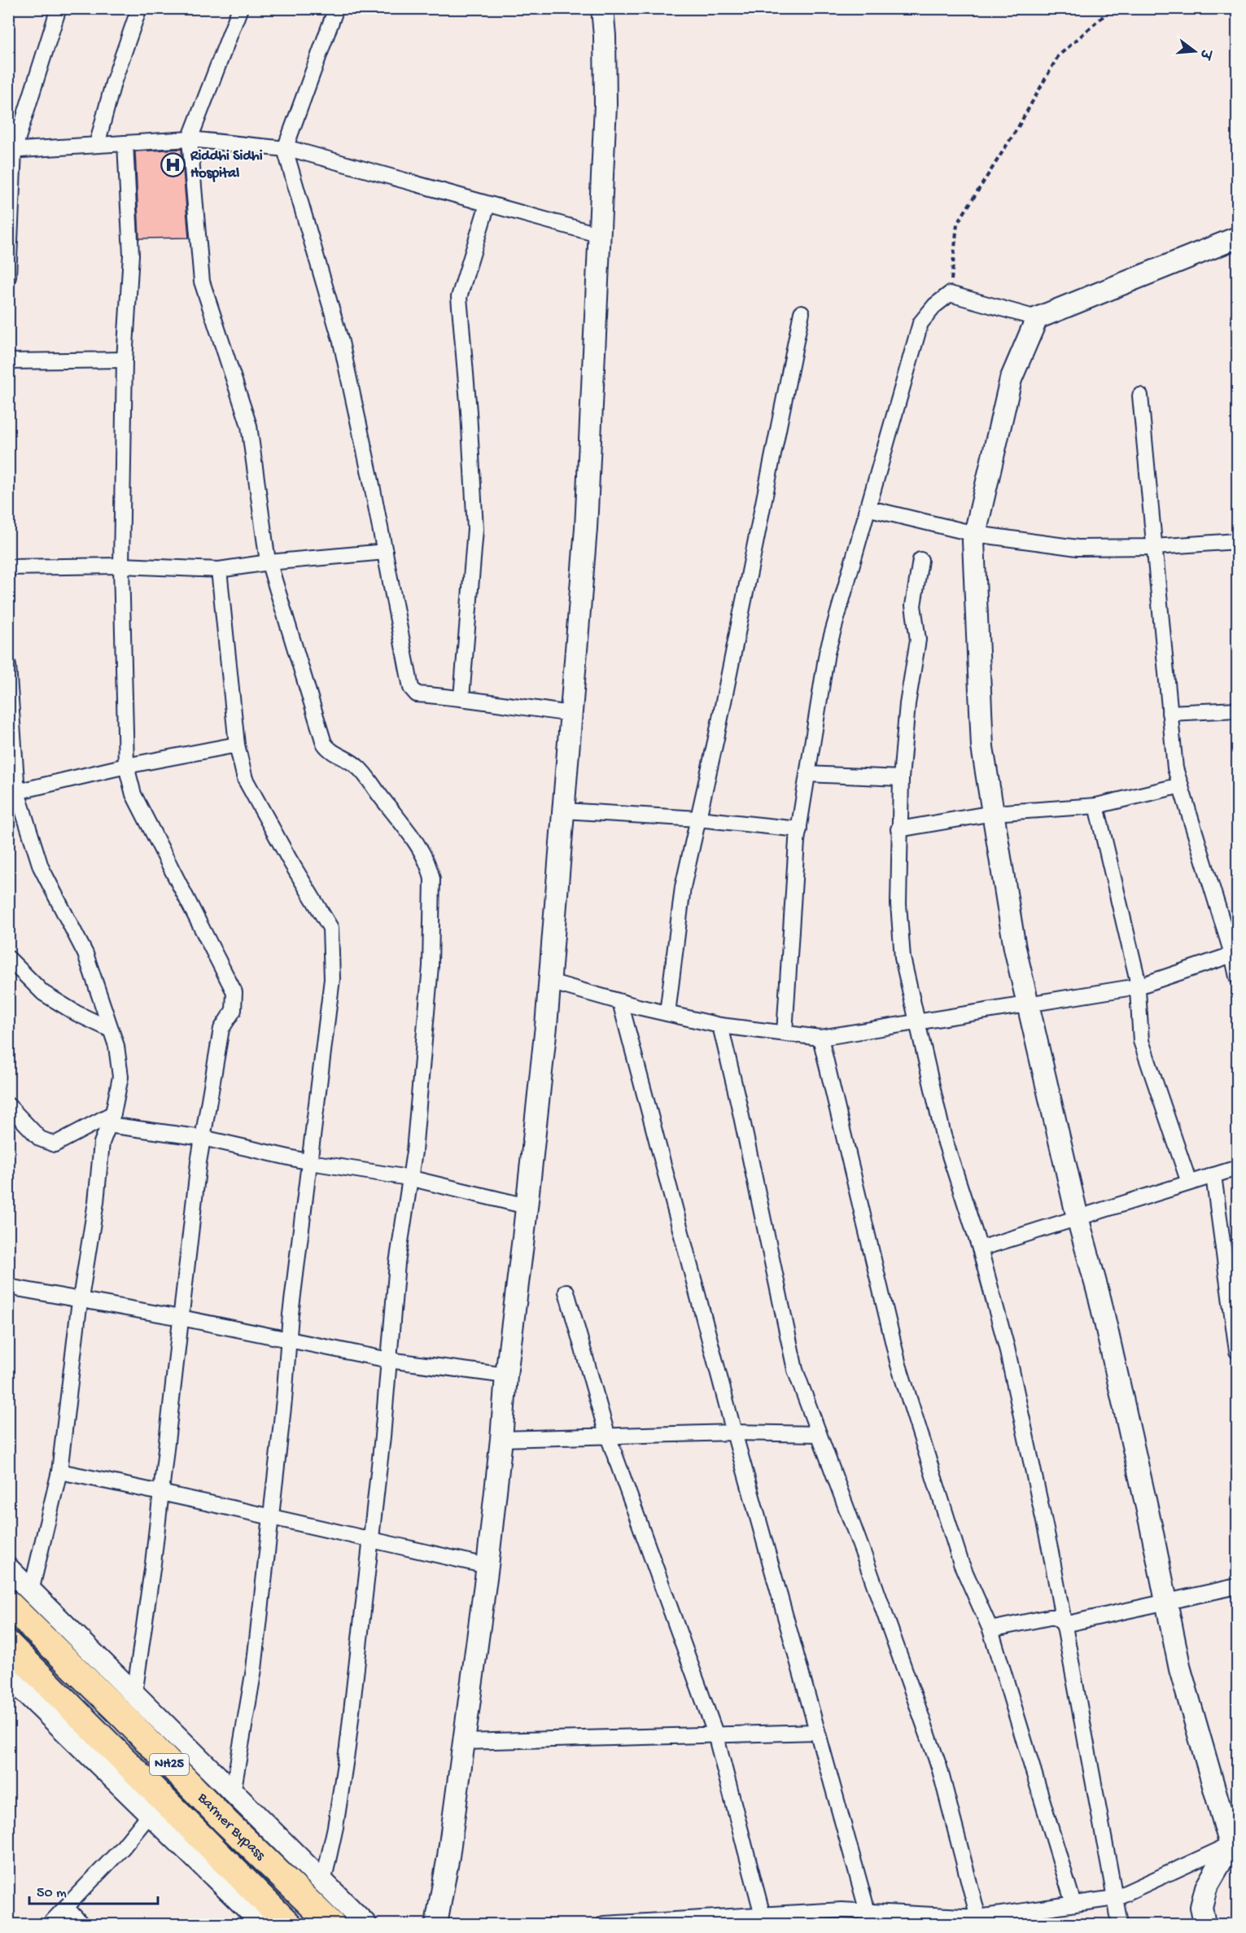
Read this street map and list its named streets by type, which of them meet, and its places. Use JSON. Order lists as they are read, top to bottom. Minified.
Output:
{"streets":{"highway":["NH25","Barmer Bypass"]},"places":{"hospital":["Riddhi Sidhi Hospital"]},"scale_bar":"50 m","north":"right"}
